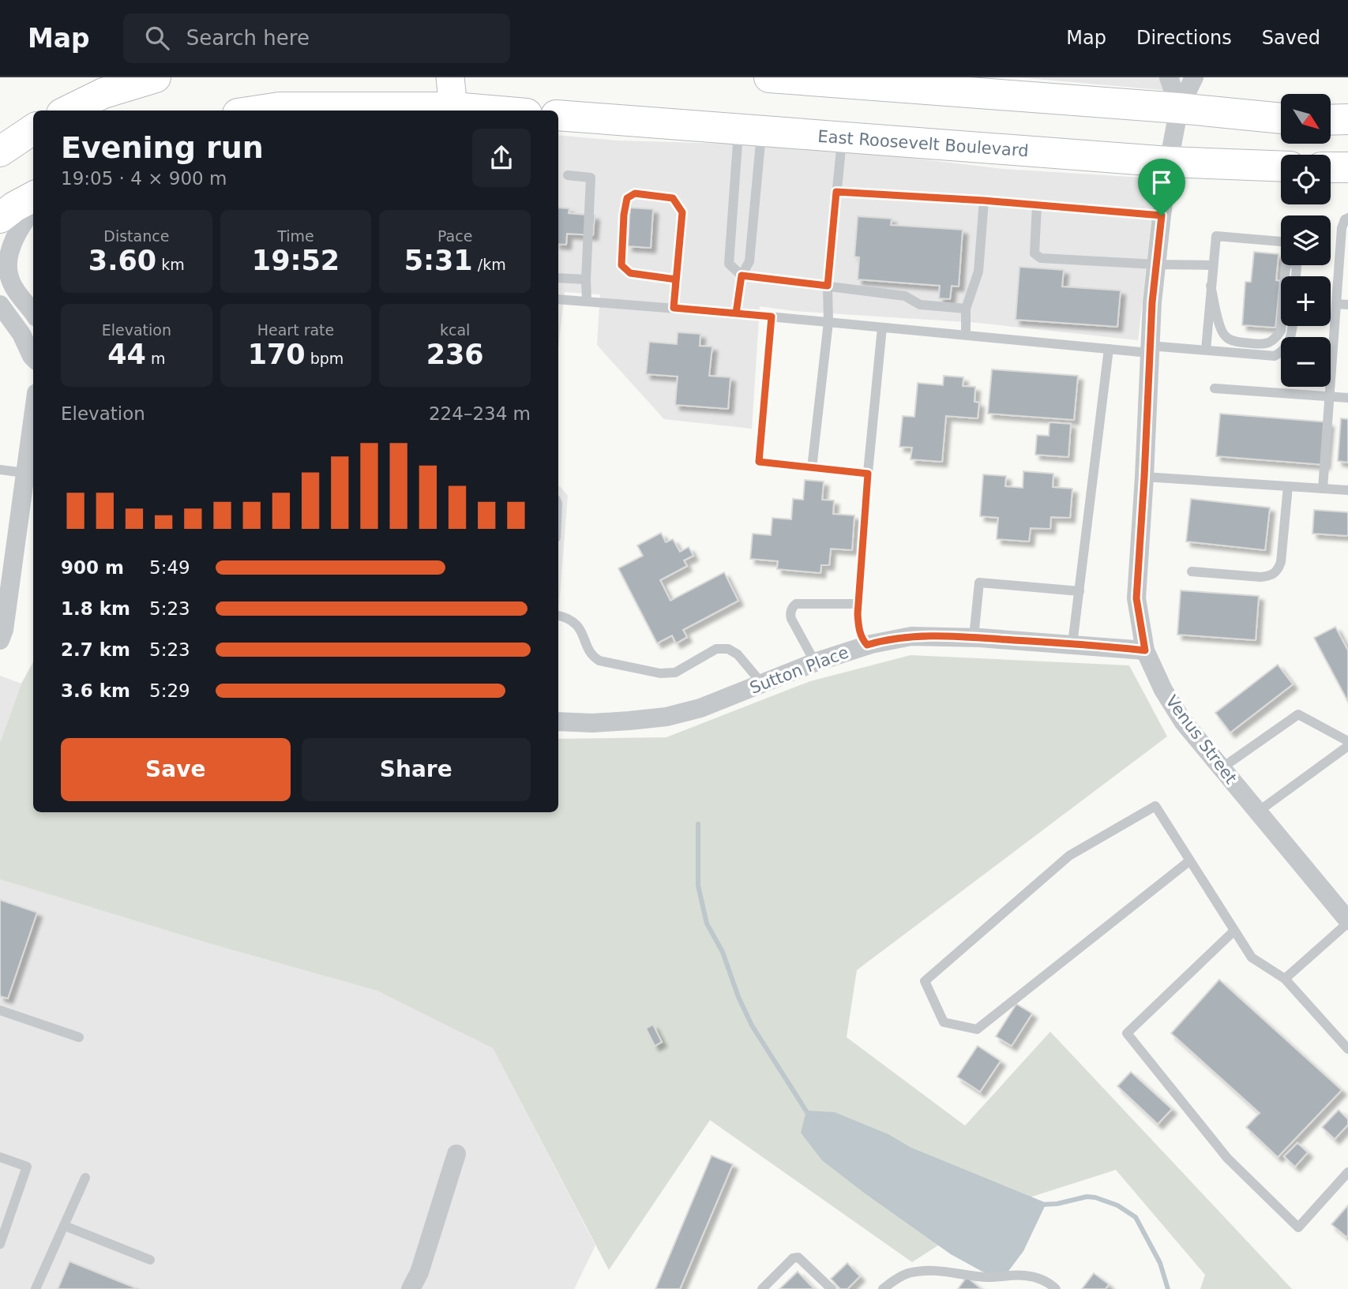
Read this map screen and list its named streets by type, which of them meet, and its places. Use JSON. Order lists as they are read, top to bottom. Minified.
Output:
{"streets":{"highway":["East Roosevelt Boulevard"],"street":["Sutton Place","Venus Street"]},"crossings":[["East Roosevelt Boulevard","Venus Street"],["Sutton Place","Venus Street"]],"north":"bottom right","page":{"header":"Map","search":"Search here","nav":["Map","Directions","Saved"],"map_buttons":["+","−"],"heading":["Evening run","19:05 · 4 × 900 m"],"stats":[["Distance","3.60 km"],["Time","19:52"],["Pace","5:31 /km"],["Elevation","44 m"],["Heart rate","170 bpm"],["kcal","236"]],"chart":["Elevation","224–234 m"],"list":[{"name":"900 m","note":"5:49"},{"name":"1.8 km","note":"5:23"},{"name":"2.7 km","note":"5:23"},{"name":"3.6 km","note":"5:29"}],"buttons":["Save","Share"]}}
